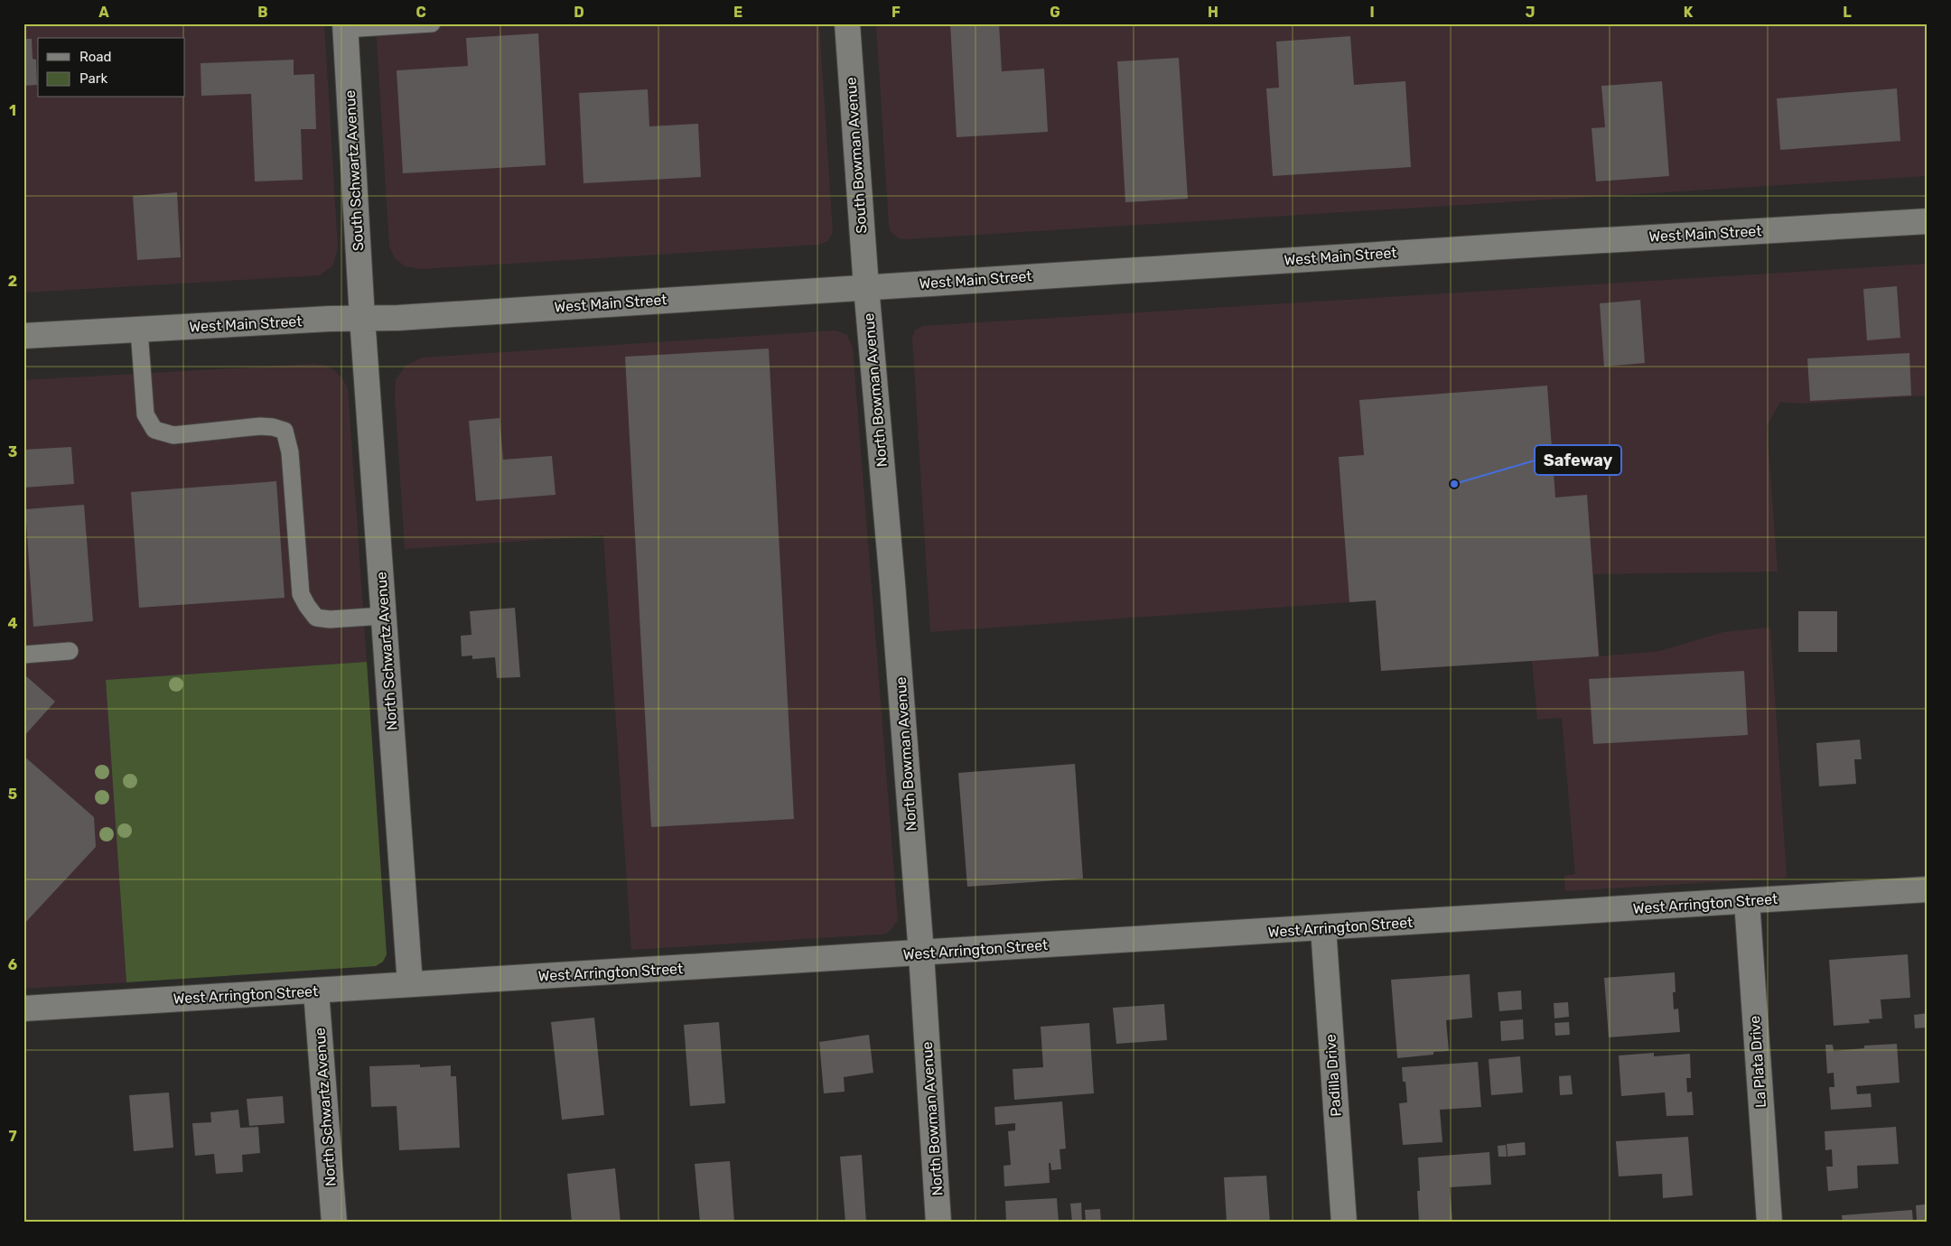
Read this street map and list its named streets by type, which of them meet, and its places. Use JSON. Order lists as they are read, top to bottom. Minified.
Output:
{"streets":{"street":["South Bowman Avenue","South Schwartz Avenue","West Main Street","North Bowman Avenue","North Schwartz Avenue","West Arrington Street","La Plata Drive","Padilla Drive"]},"crossings":[["South Bowman Avenue","West Main Street"],["South Bowman Avenue","North Bowman Avenue"],["South Schwartz Avenue","West Main Street"],["South Schwartz Avenue","North Schwartz Avenue"],["West Main Street","North Bowman Avenue"],["West Main Street","North Schwartz Avenue"],["North Bowman Avenue","West Arrington Street"],["North Schwartz Avenue","West Arrington Street"],["West Arrington Street","La Plata Drive"],["West Arrington Street","Padilla Drive"]],"places":["Safeway"],"legend":["Road","Park"],"grid":{"columns":["A","B","C","D","E","F","G","H","I","J","K","L"],"rows":["1","2","3","4","5","6","7"]}}
